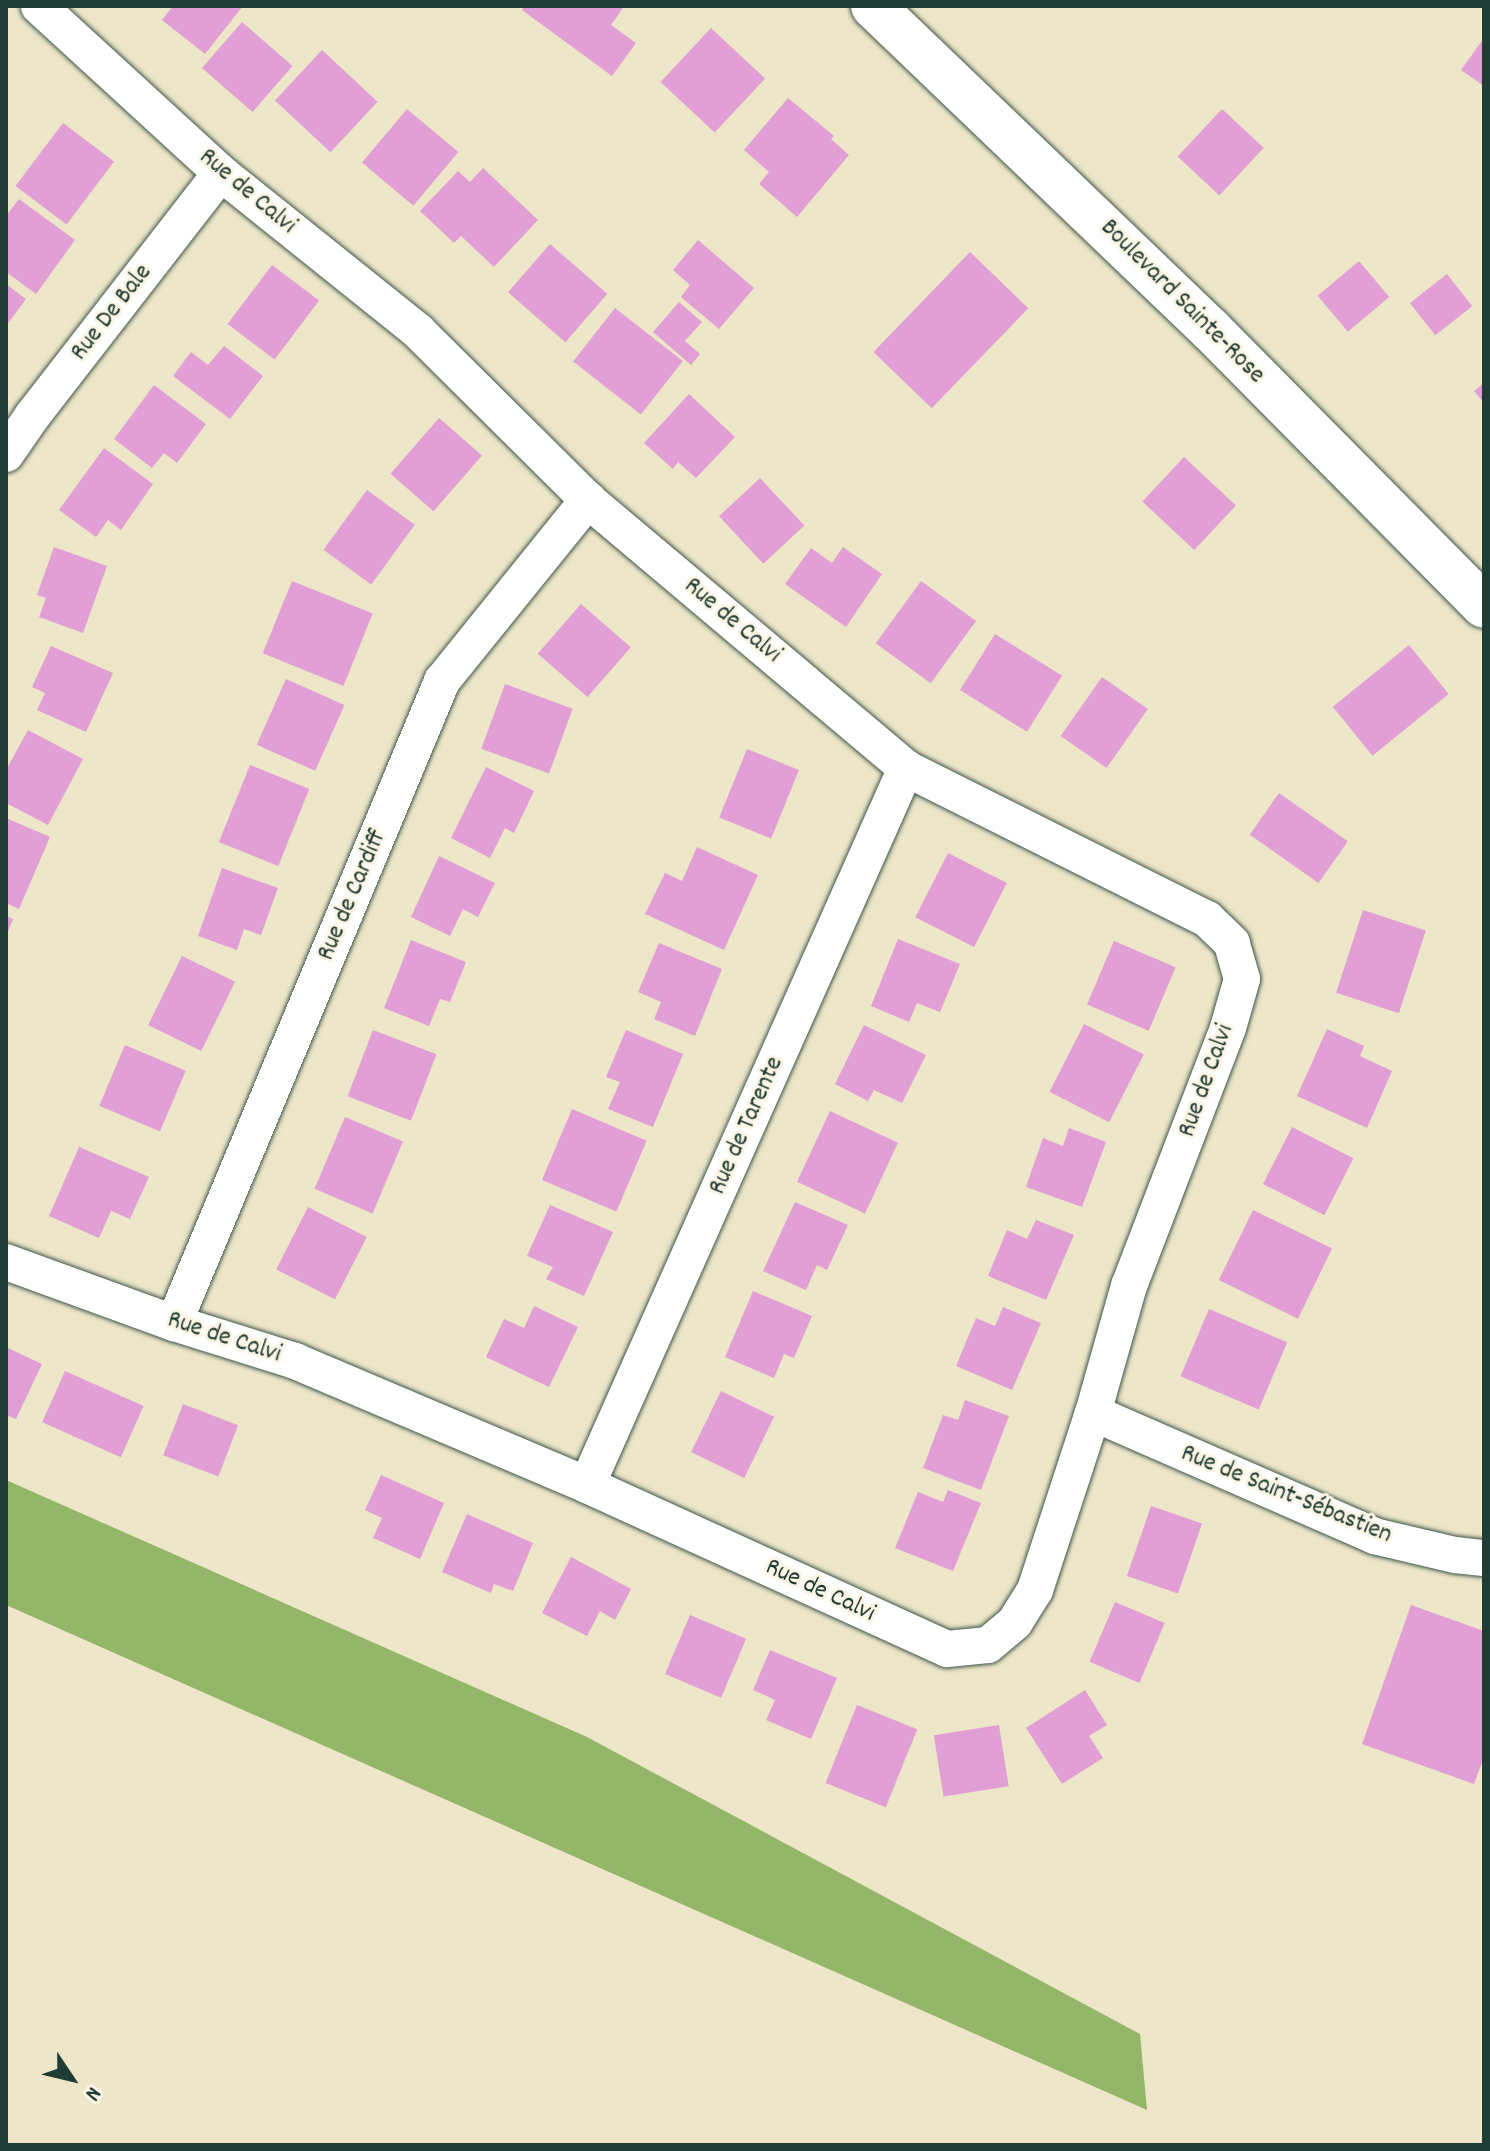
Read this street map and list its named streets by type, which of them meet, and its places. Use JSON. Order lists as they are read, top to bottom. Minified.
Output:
{"streets":{"street":["Rue de Calvi","Boulevard Sainte-Rose","Rue De Bale","Rue de Cardiff","Rue de Tarente","Rue de Saint-Sébastien"]},"crossings":[["Rue de Calvi","Rue De Bale"],["Rue de Calvi","Rue de Cardiff"],["Rue de Calvi","Rue de Tarente"],["Rue de Calvi","Rue de Saint-Sébastien"]],"north":"bottom right"}
